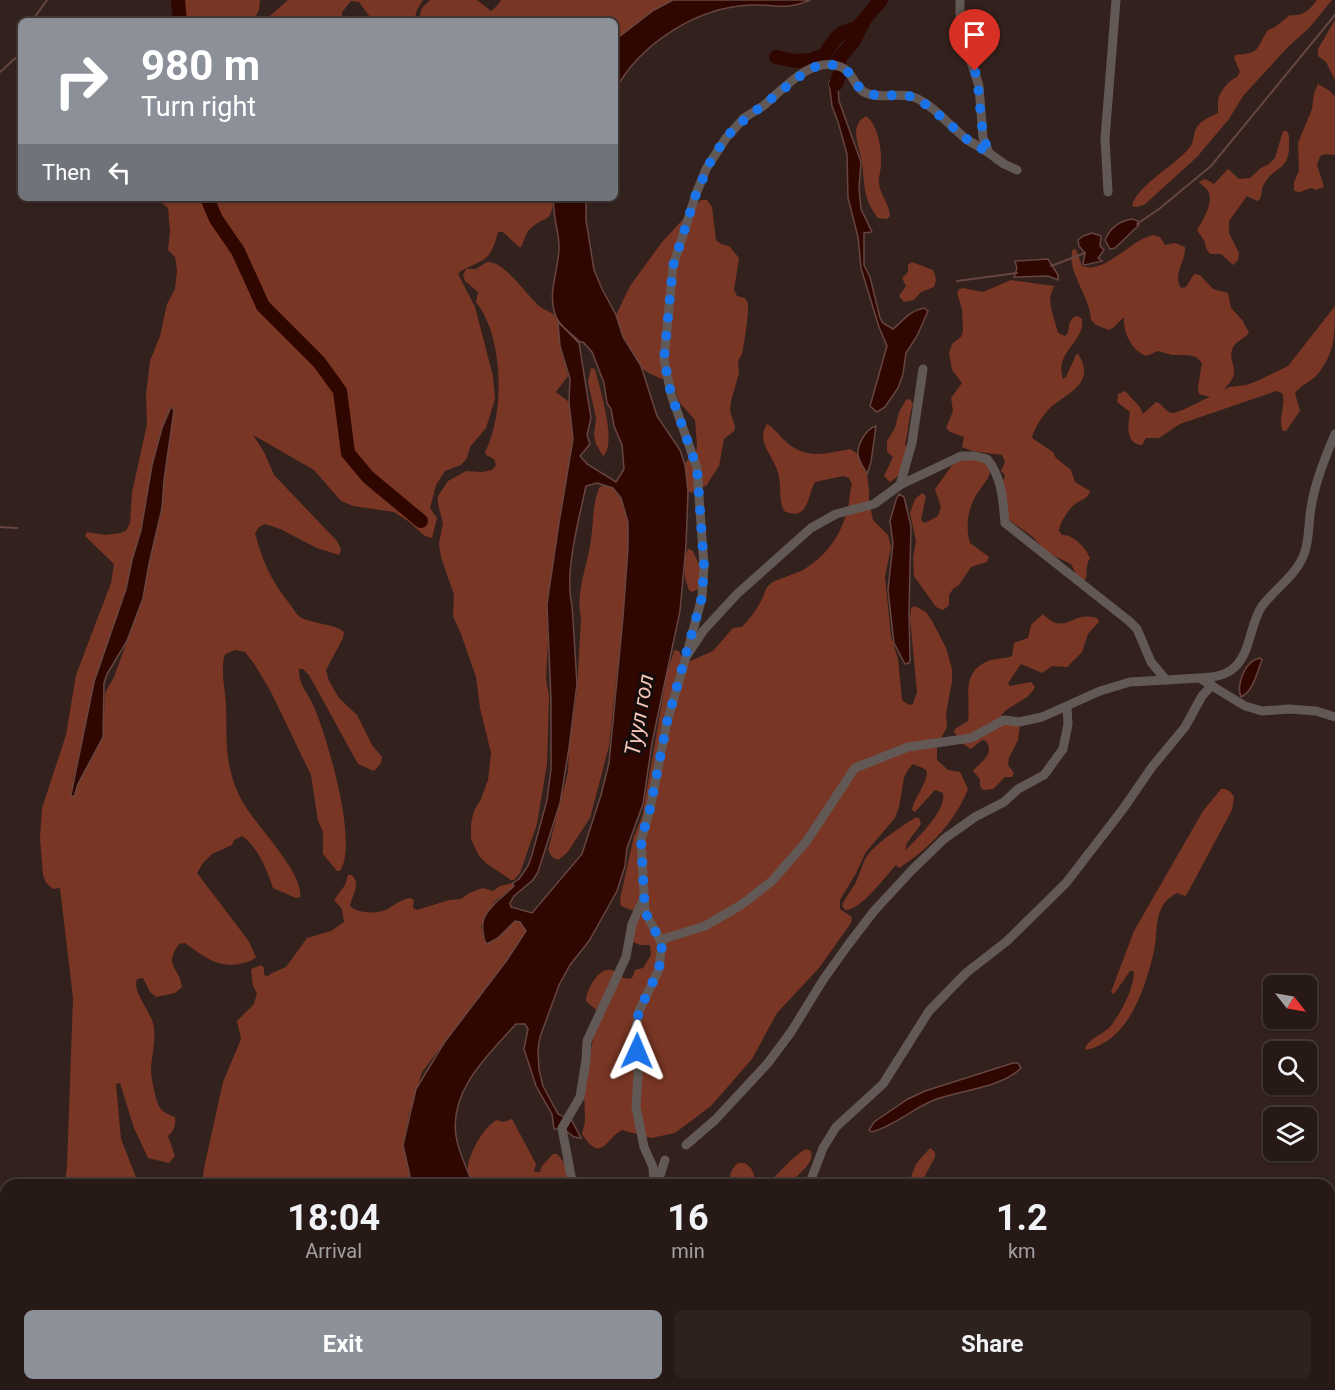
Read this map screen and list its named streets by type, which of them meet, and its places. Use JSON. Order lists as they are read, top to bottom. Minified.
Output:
{"water":["Туул гол"],"north":"bottom right","page":{"turn":["980 m","Turn right"],"then":"Then","eta":["18:04","Arrival","16","min","1.2","km"],"buttons":["Exit","Share"]}}
